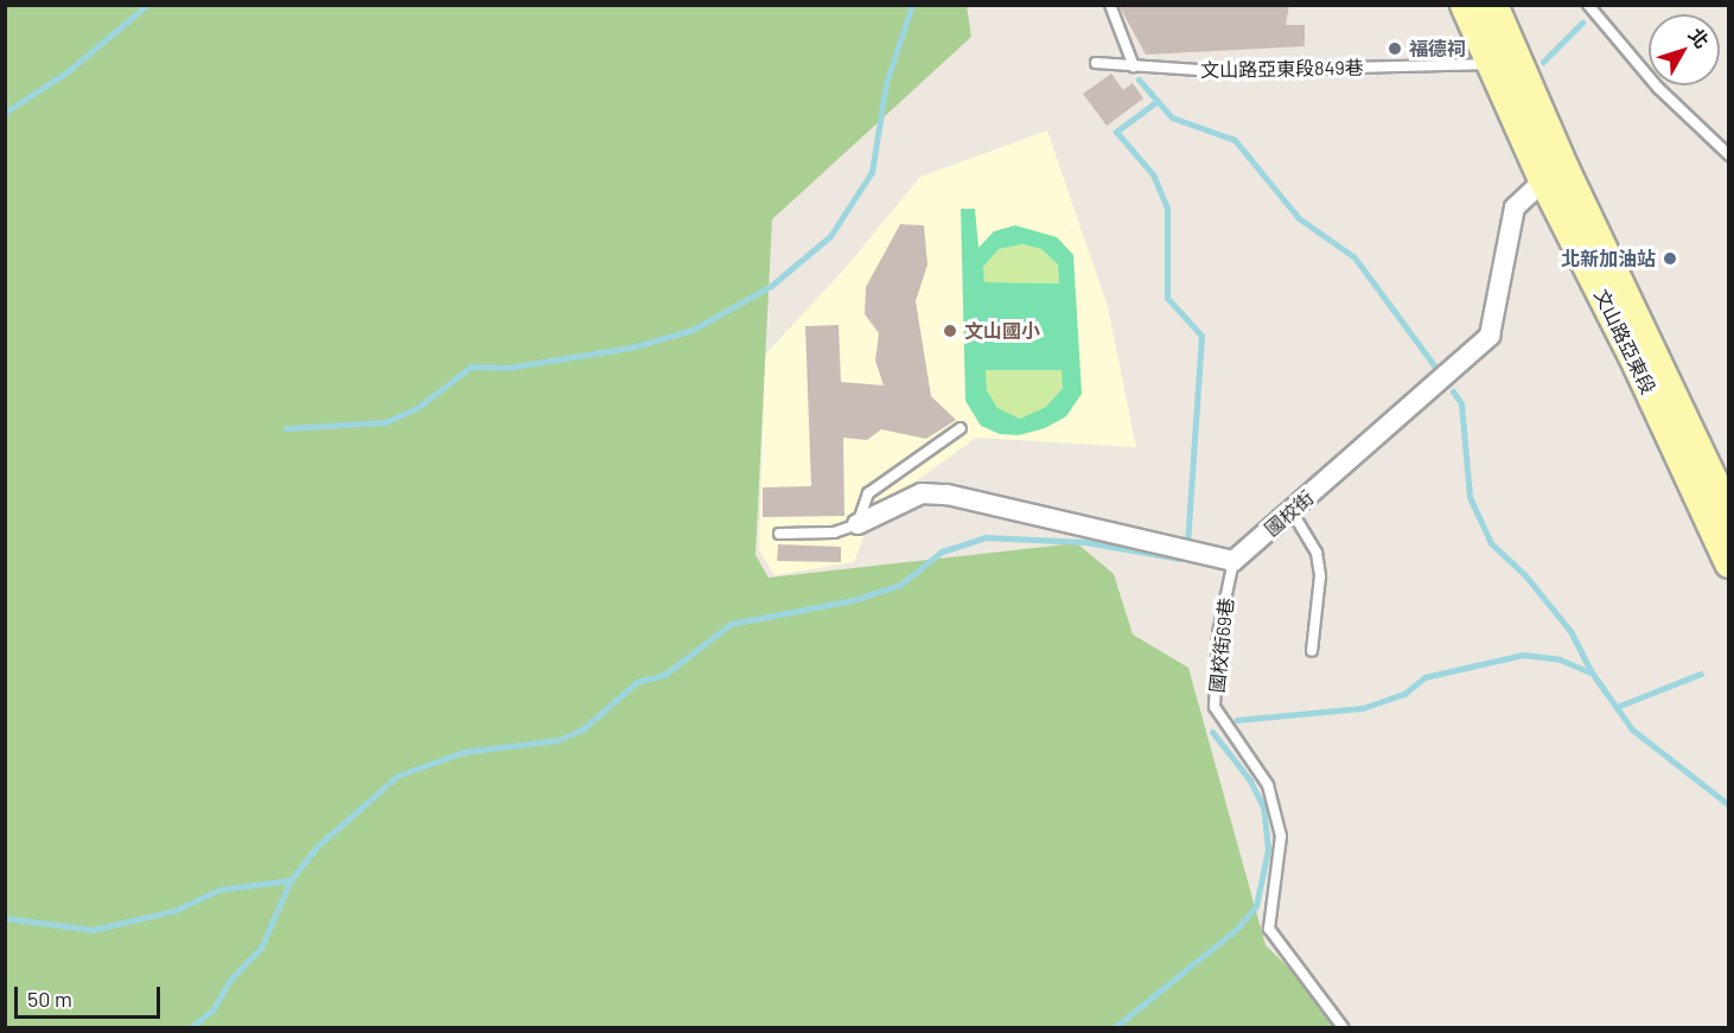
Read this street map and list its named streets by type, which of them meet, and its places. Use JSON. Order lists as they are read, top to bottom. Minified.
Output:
{"streets":{"main road":["文山路亞東段"],"street":["國校街"],"lane":["文山路亞東段849巷","國校街69巷"]},"crossings":[["文山路亞東段849巷","文山路亞東段"],["文山路亞東段","國校街"],["國校街","國校街69巷"]],"places":["福德祠","北新加油站","文山國小"],"scale_bar":"50 m","north":"top right"}
